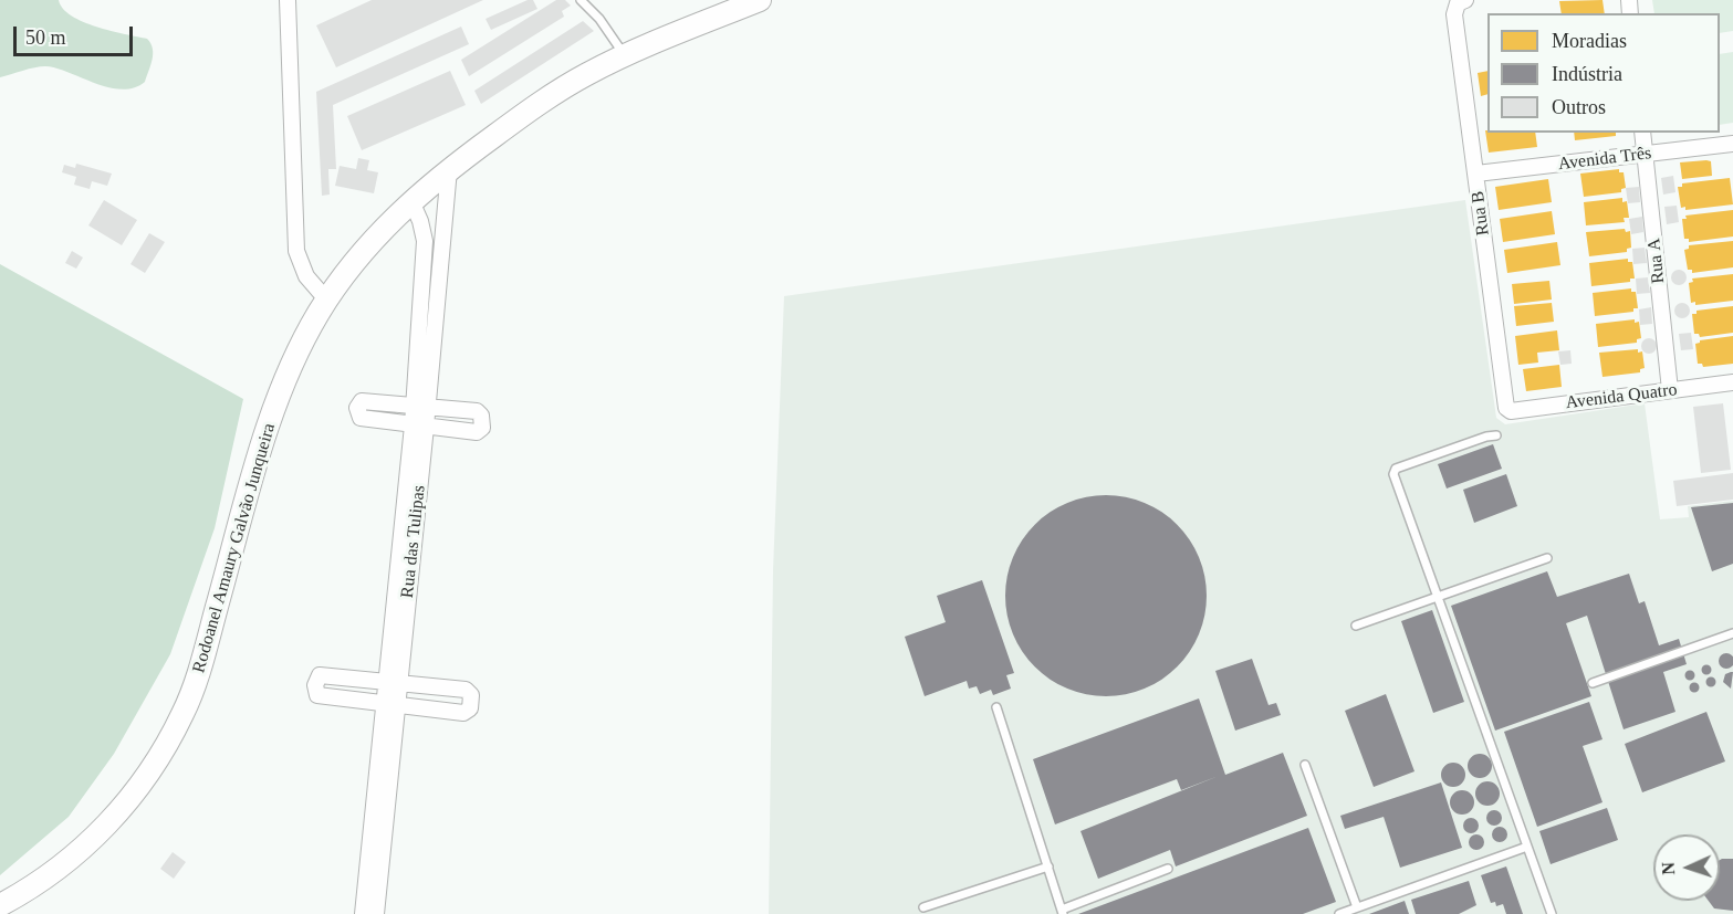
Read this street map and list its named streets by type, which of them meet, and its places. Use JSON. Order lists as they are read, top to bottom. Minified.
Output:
{"streets":{"main road":["Rodoanel Amaury Galvão Junqueira"],"street":["Avenida Três","Rua B","Rua A","Avenida Quatro","Rua das Tulipas"]},"crossings":[["Avenida Três","Rua B"],["Avenida Três","Rua A"],["Rua B","Avenida Quatro"],["Rua A","Avenida Quatro"],["Rua das Tulipas","Rodoanel Amaury Galvão Junqueira"]],"legend":["Moradias","Indústria","Outros"],"scale_bar":"50 m","north":"left"}
